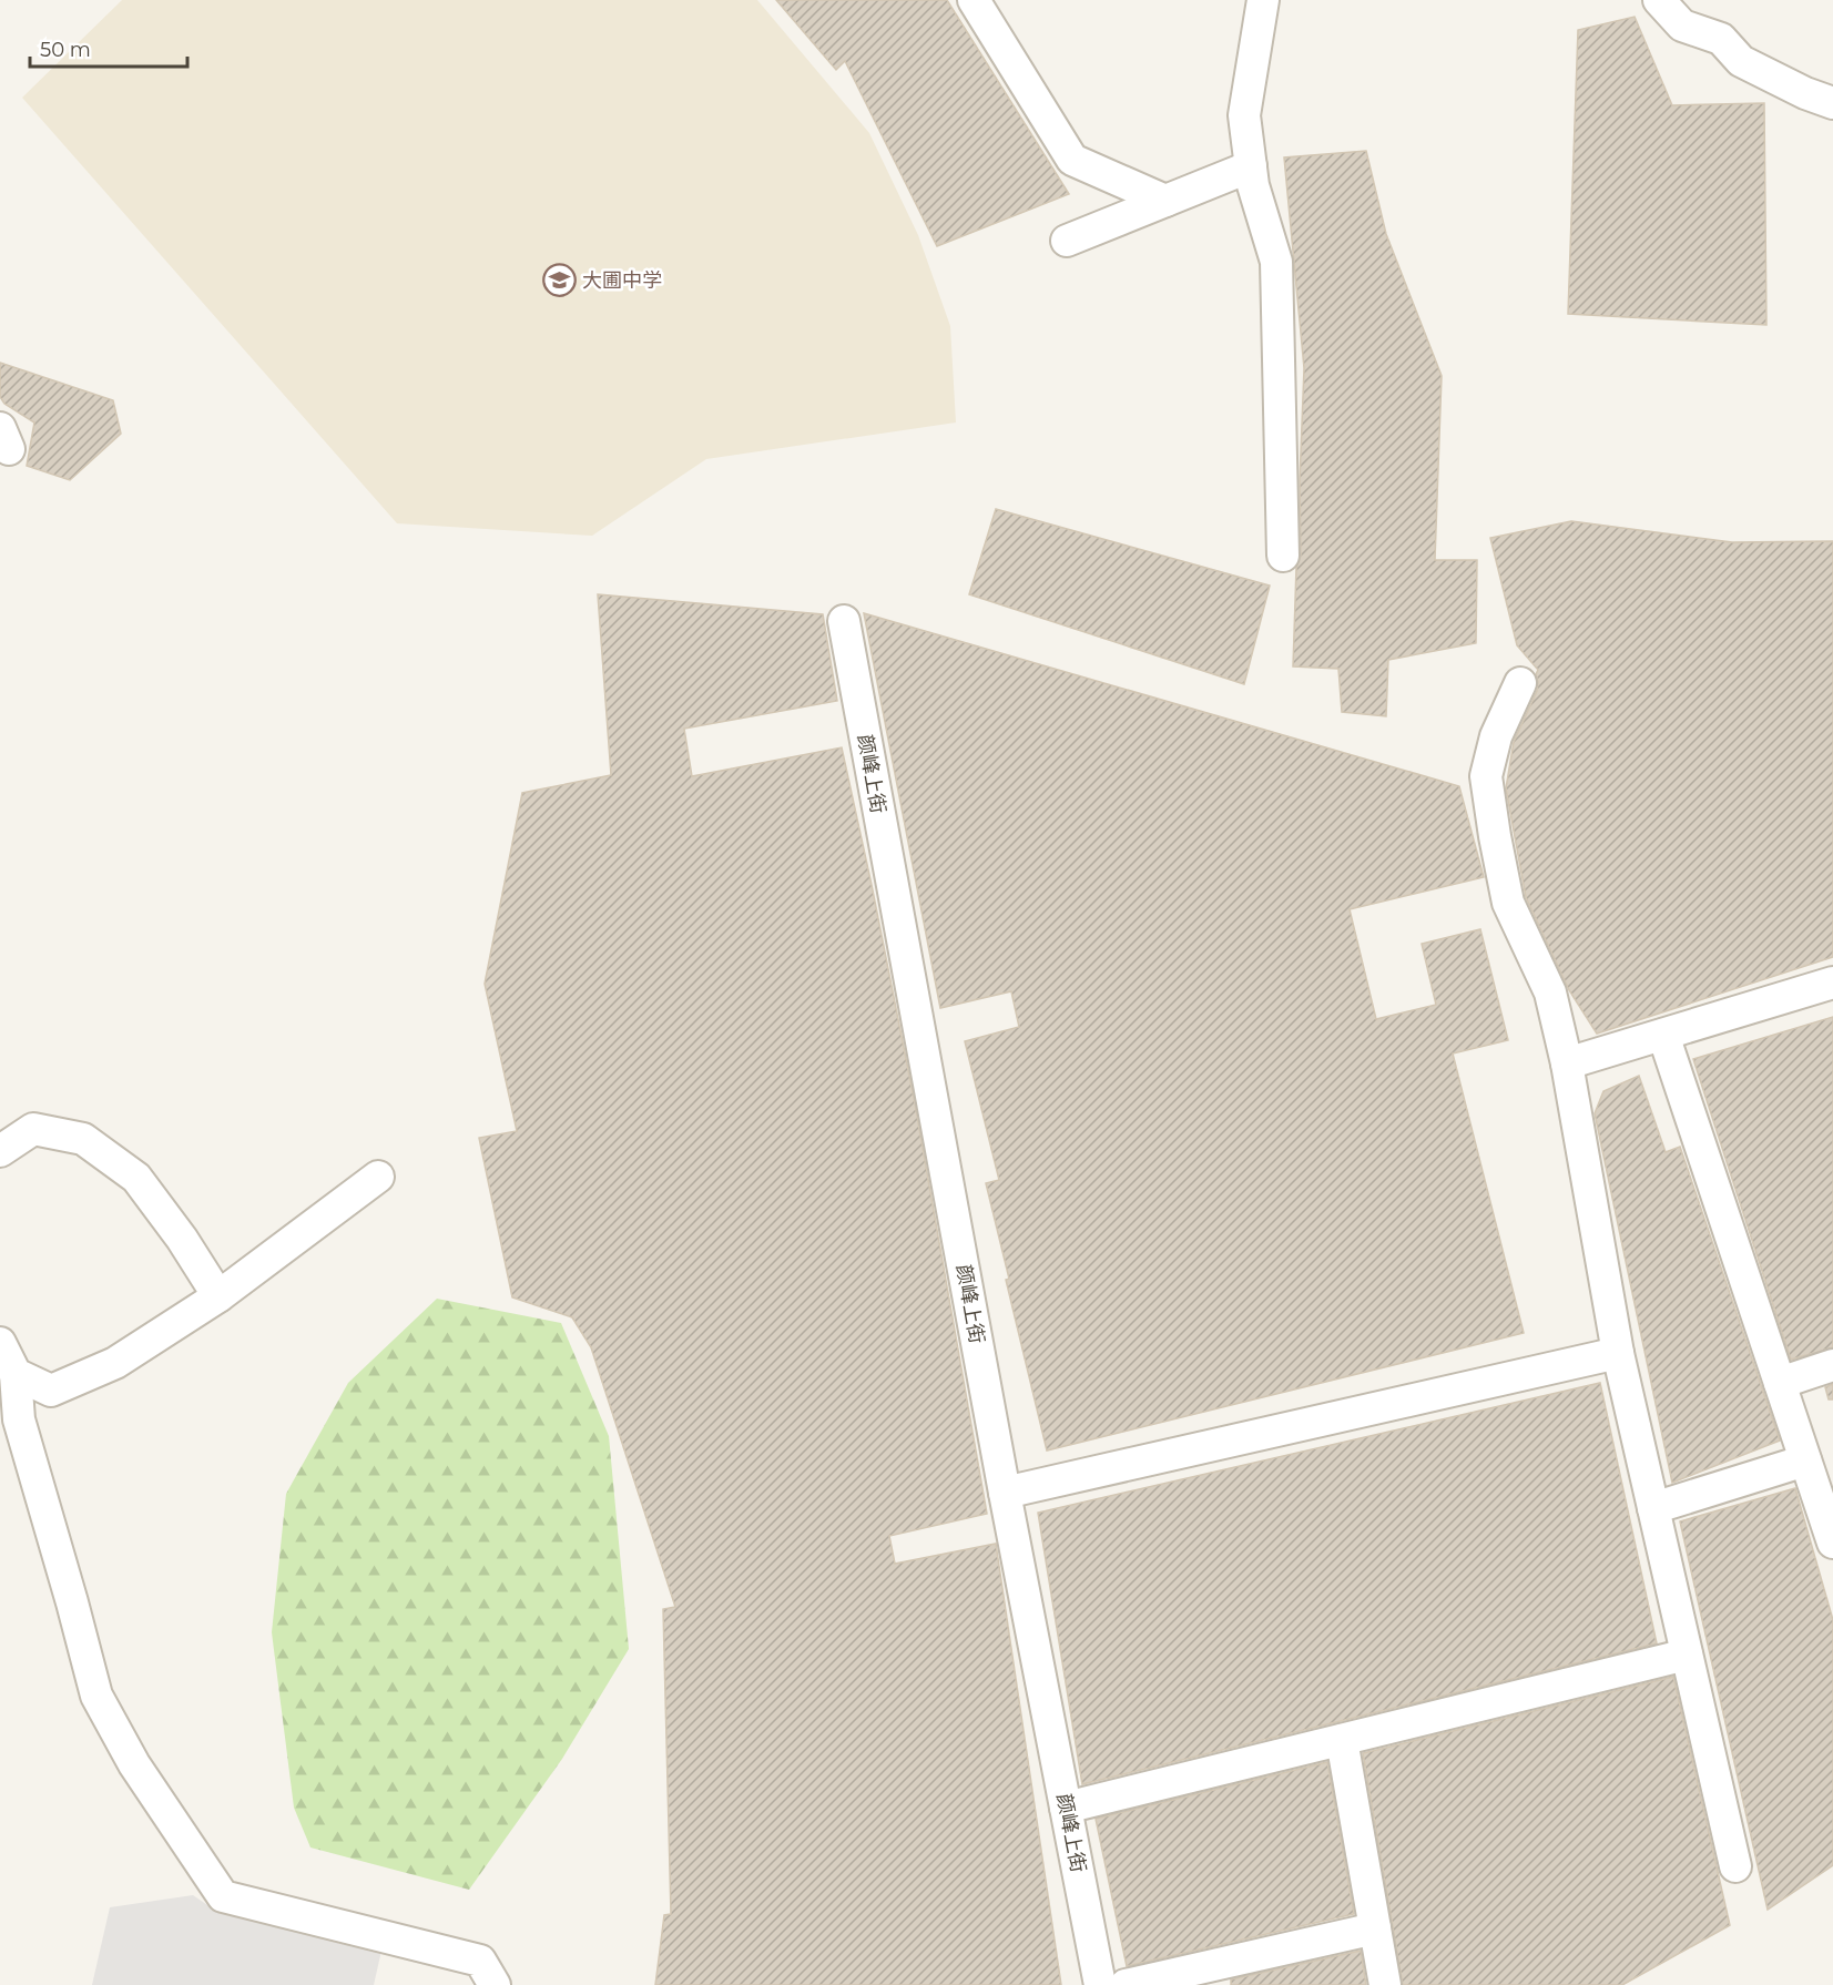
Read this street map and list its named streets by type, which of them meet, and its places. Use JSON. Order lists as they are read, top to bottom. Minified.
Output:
{"streets":{"street":["颜峰上街"]},"places":{"school or university":["大圃中学"]},"scale_bar":"50 m"}
